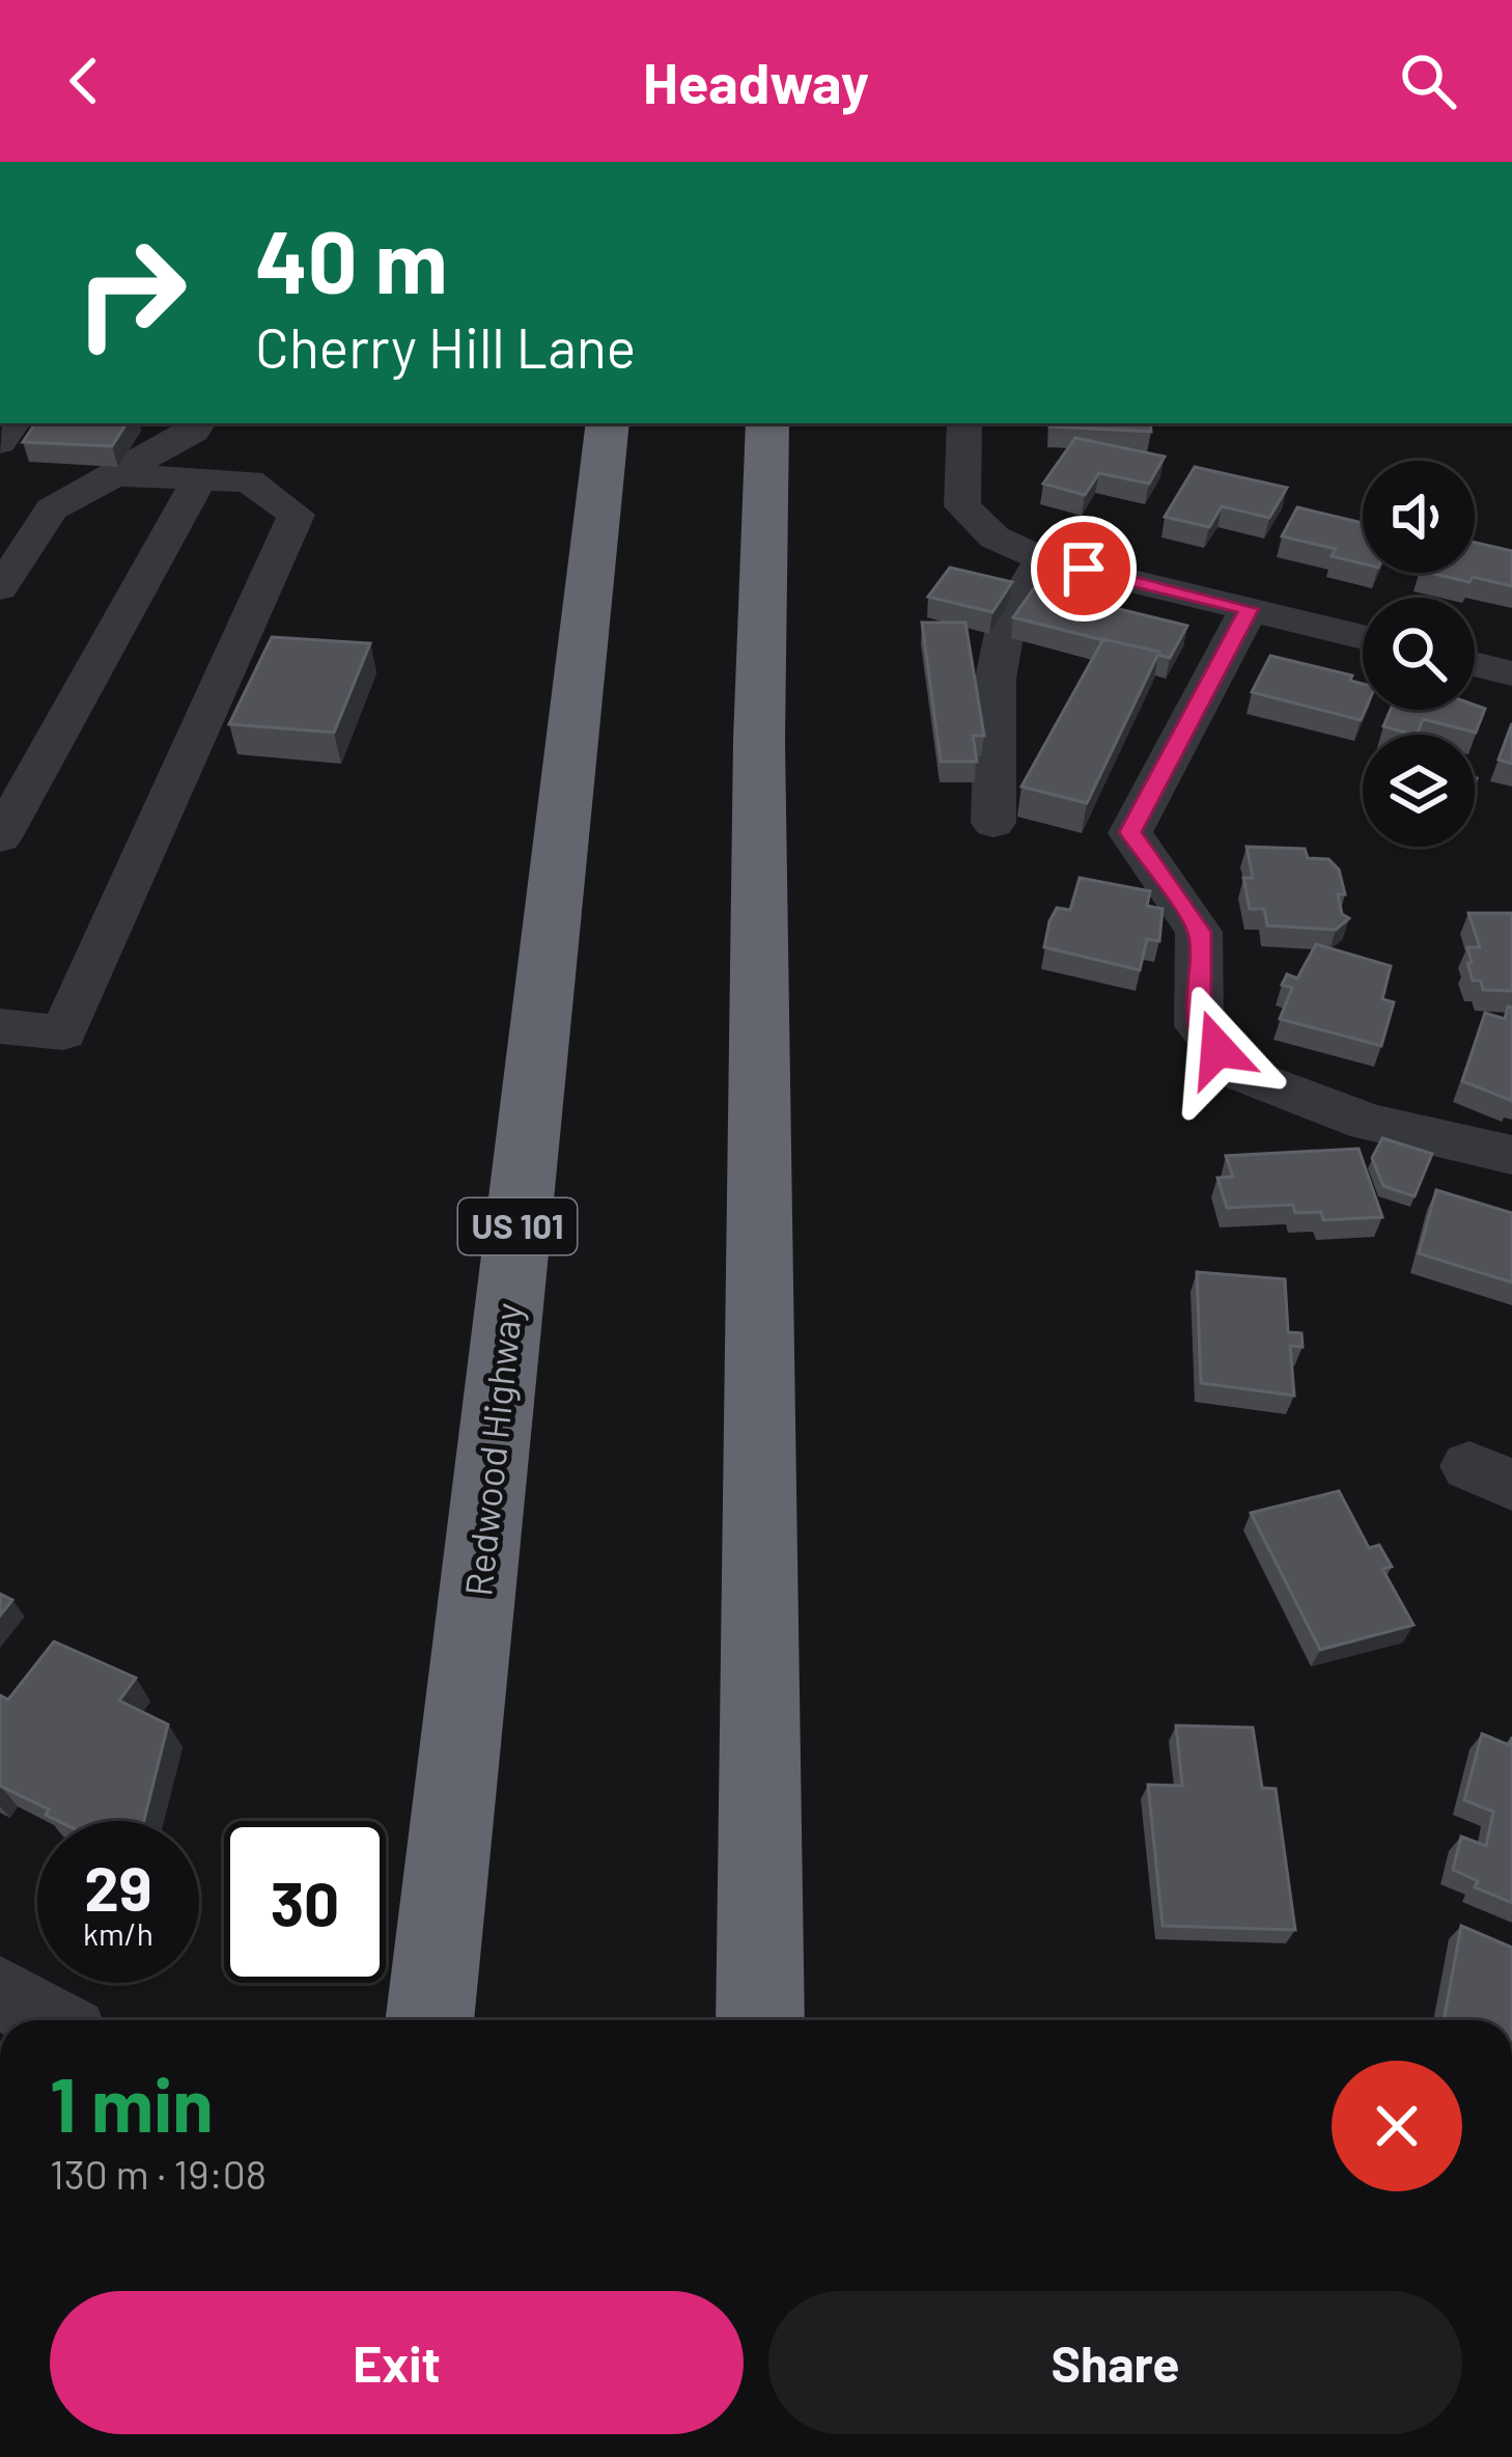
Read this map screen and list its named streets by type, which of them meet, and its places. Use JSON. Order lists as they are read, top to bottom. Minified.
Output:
{"streets":{"highway":["US 101","Redwood Highway"]},"page":{"header":"Headway","turn":["40 m","Cherry Hill Lane"],"speed":"29 km/h","limit":"30","heading":["1 min","130 m · 19:08"],"buttons":["Exit","Share"]}}
